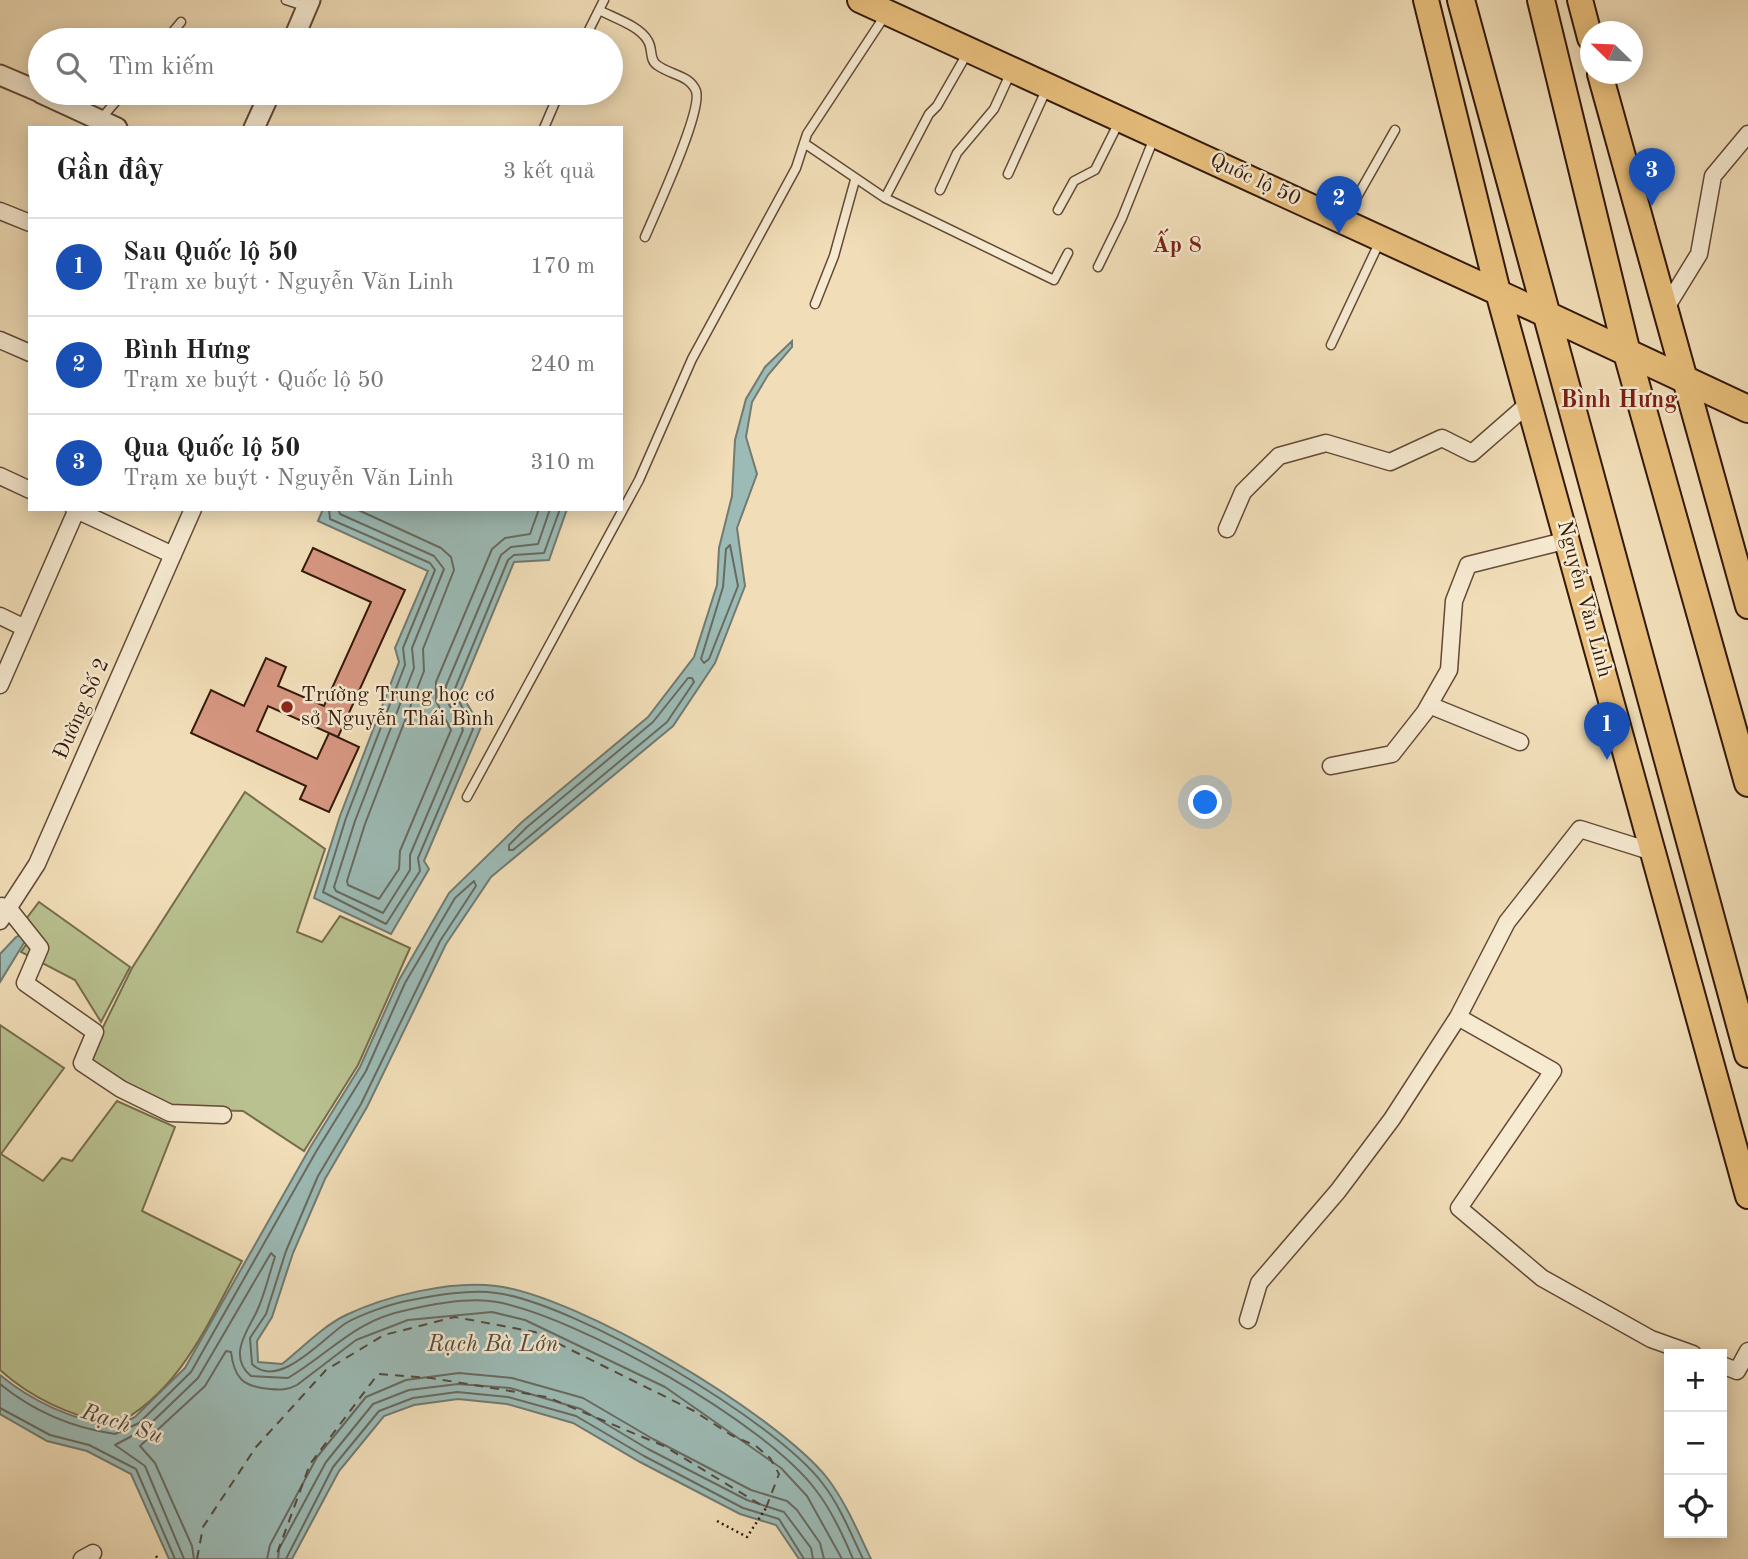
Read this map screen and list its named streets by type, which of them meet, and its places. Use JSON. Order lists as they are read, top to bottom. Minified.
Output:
{"streets":{"highway":["Quốc lộ 50","Nguyễn Văn Linh"],"street":["Đường Số 2"]},"crossings":[["Quốc lộ 50","Nguyễn Văn Linh"]],"districts":["Ấp 8","Bình Hưng"],"water":["Rạch Bà Lớn","Rạch Su"],"places":["Trường Trung học cơ sở Nguyễn Thái Bình"],"north":"top left","page":{"search":"Tìm kiếm","heading":["Gần đây","3 kết quả"],"pins":["3","2","1"],"list":[{"mark":"1","name":"Sau Quốc lộ 50","note":"Trạm xe buýt · Nguyễn Văn Linh","value":"170 m"},{"mark":"2","name":"Bình Hưng","note":"Trạm xe buýt · Quốc lộ 50","value":"240 m"},{"mark":"3","name":"Qua Quốc lộ 50","note":"Trạm xe buýt · Nguyễn Văn Linh","value":"310 m"}],"map_buttons":["+","−"]}}
